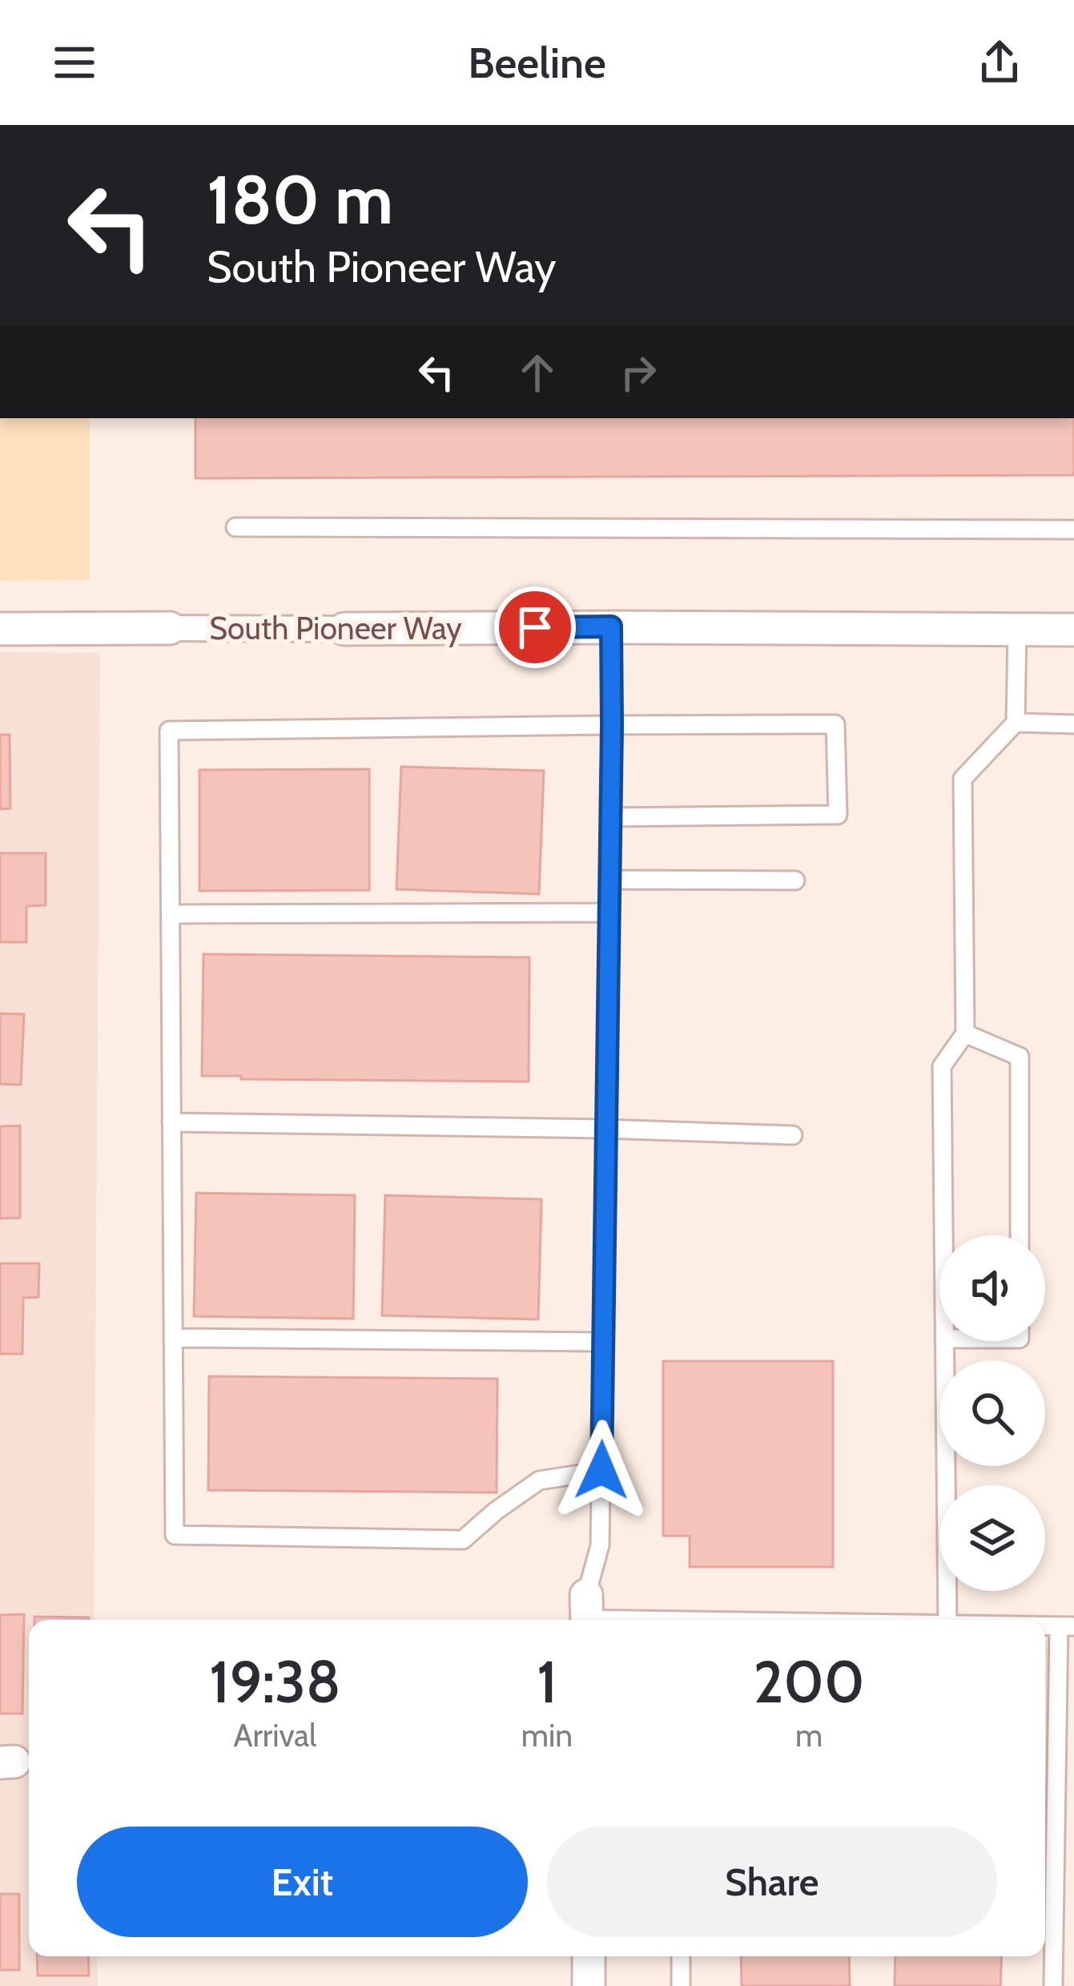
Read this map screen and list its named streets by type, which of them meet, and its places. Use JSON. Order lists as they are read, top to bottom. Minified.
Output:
{"streets":{"street":["South Pioneer Way"]},"page":{"header":"Beeline","turn":["180 m","South Pioneer Way"],"eta":["19:38","Arrival","1","min","200","m"],"buttons":["Exit","Share"]}}
